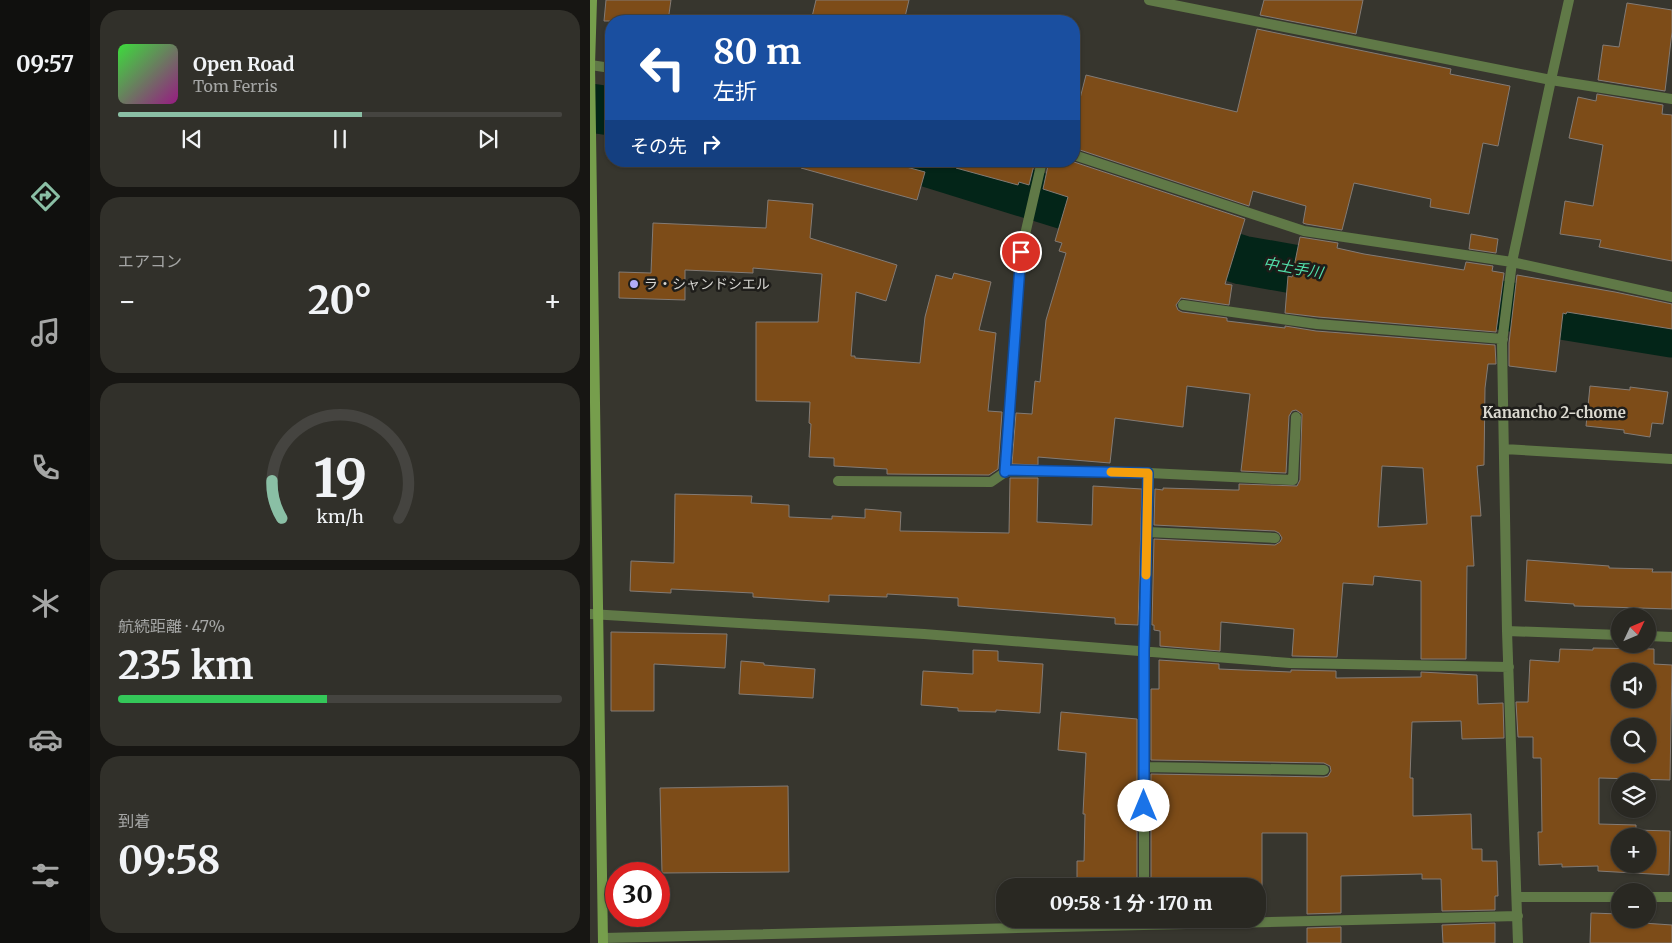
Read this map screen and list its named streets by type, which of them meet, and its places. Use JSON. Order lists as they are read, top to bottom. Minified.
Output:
{"districts":["Kanancho 2-chome"],"water":["中土手川"],"places":["ラ・シャンドシエル"],"north":"top right","page":{"tabs":"09:57","turn":["80 m","左折"],"song":["Open Road","Tom Ferris"],"then":"その先","tile":["エアコン",["航続距離 · 47%","235 km"],["到着","09:58"]],"heat":["−","20°","+"],"map_buttons":["+","−"],"limit":"30","trip":"09:58 · 1 分 · 170 m","gauge":["19","km/h"]}}
